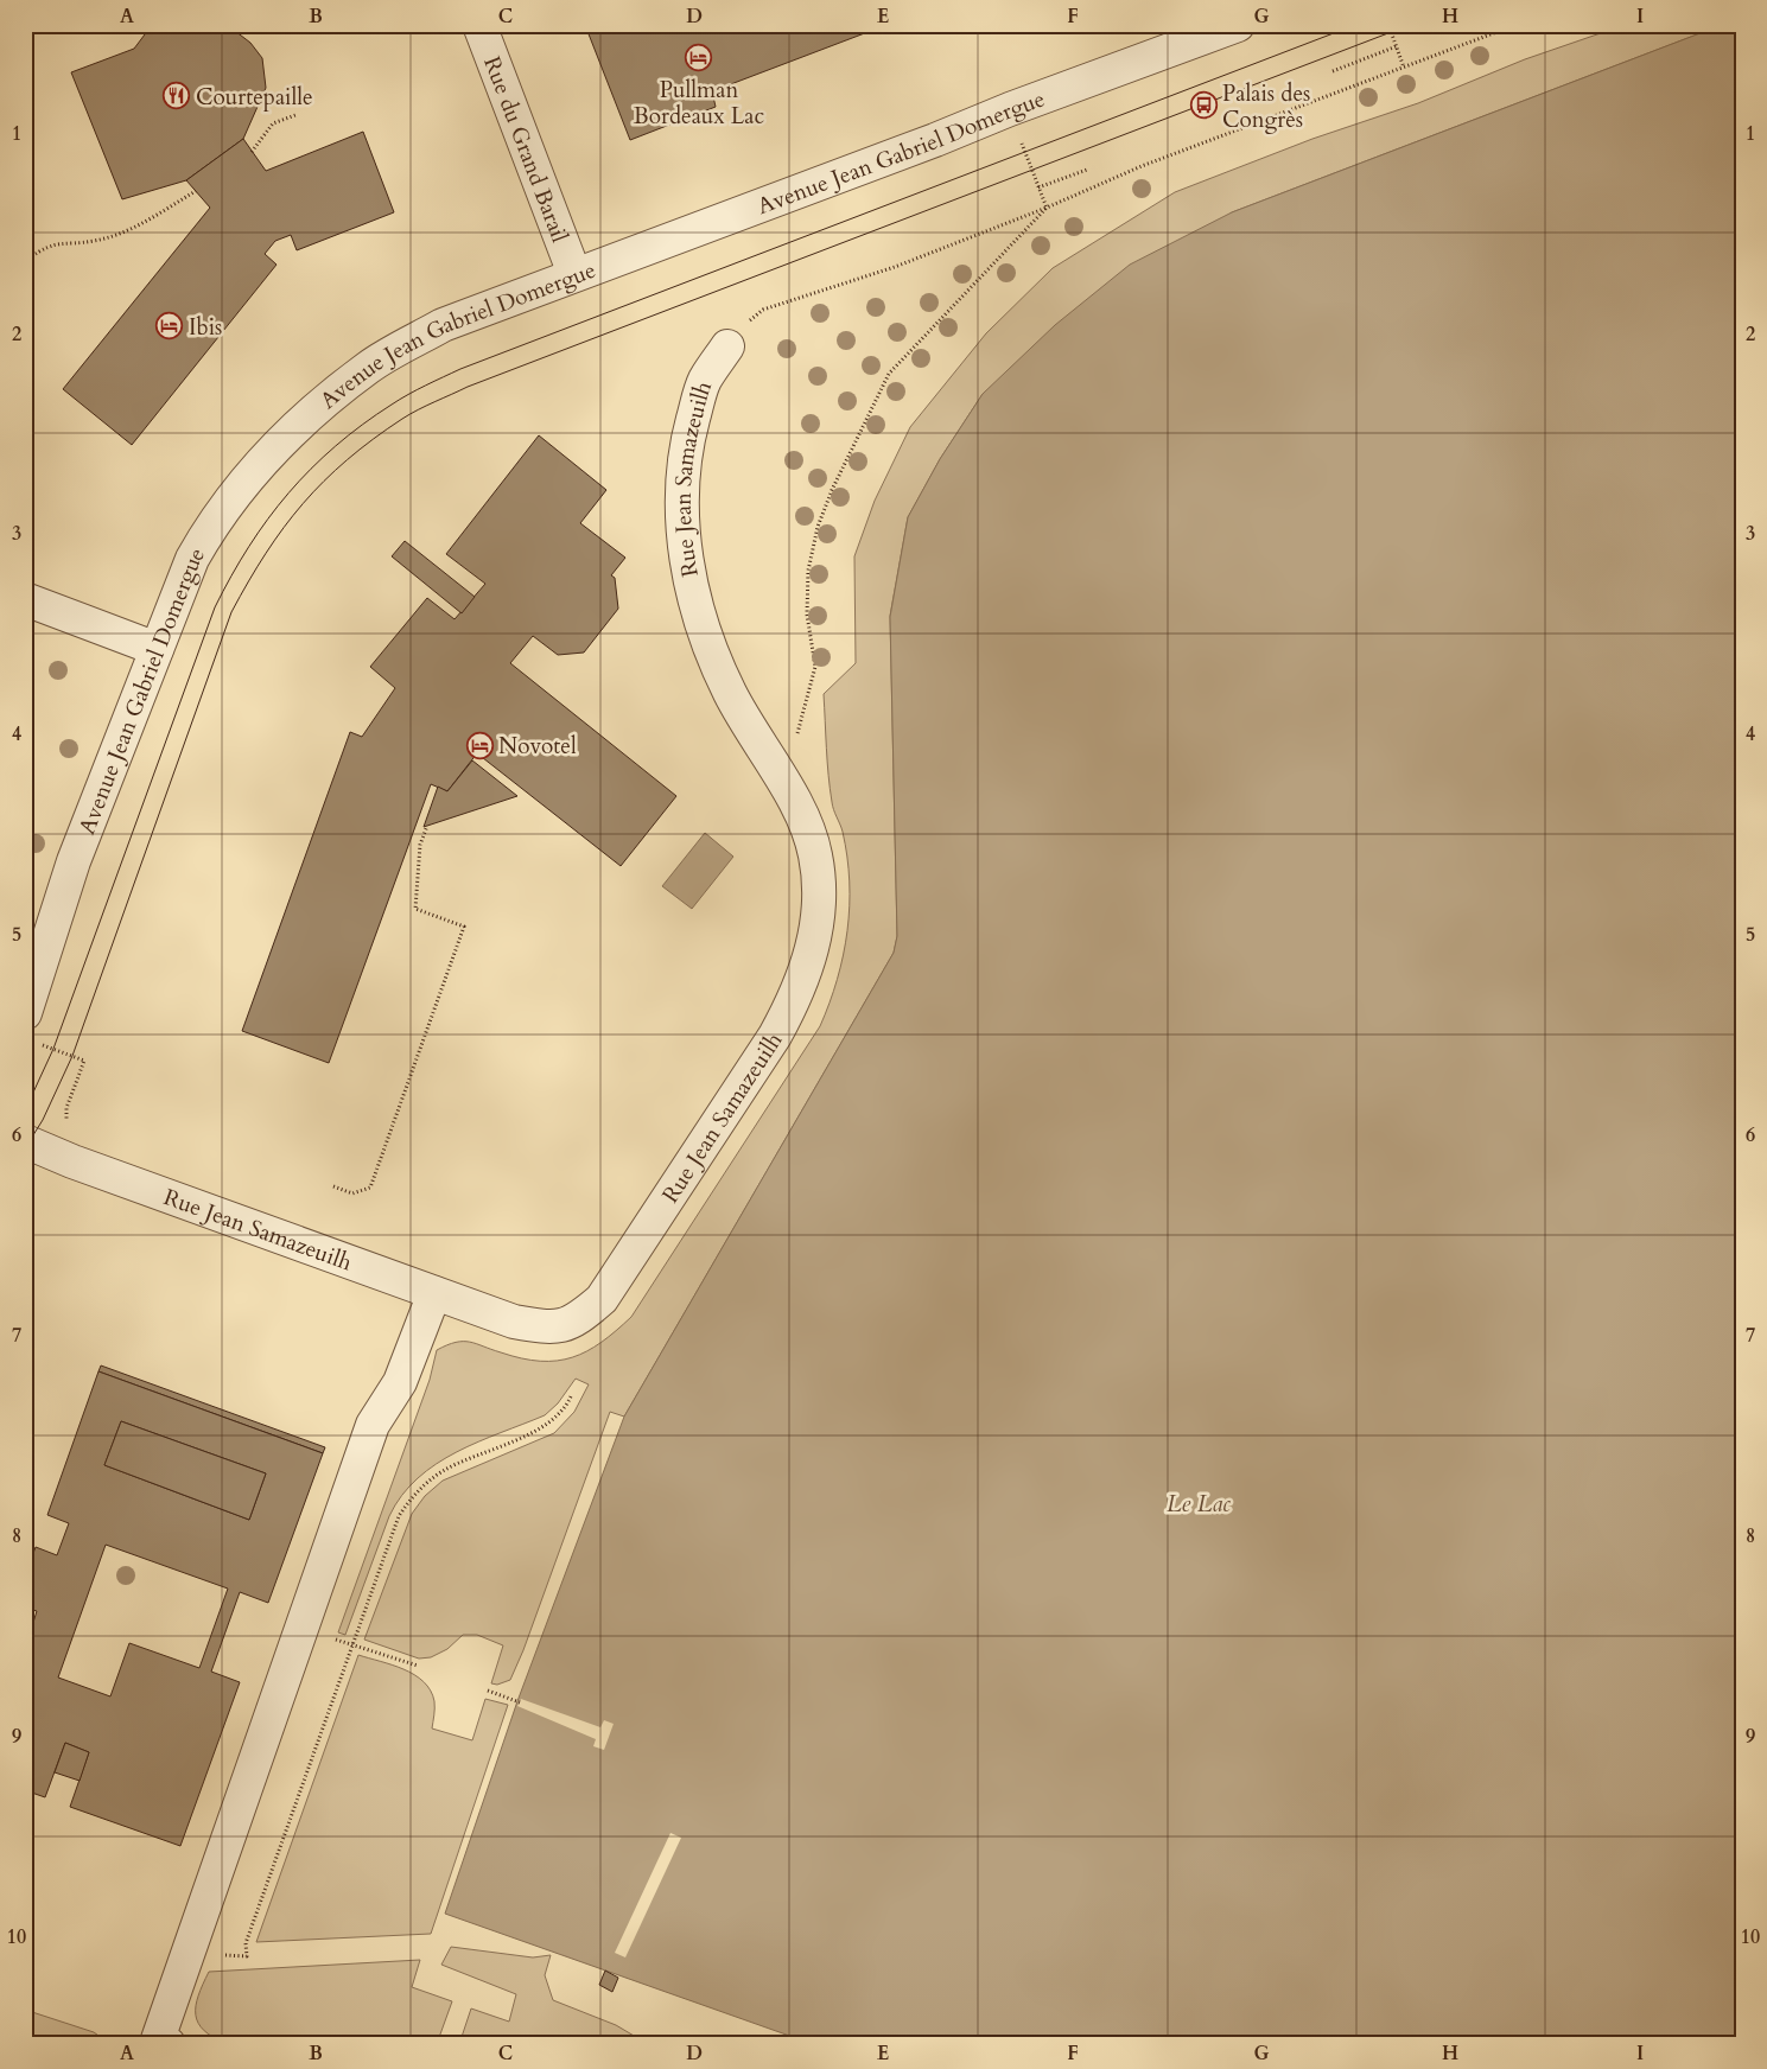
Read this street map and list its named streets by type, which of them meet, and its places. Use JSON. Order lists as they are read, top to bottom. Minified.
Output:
{"streets":{"street":["Rue du Grand Barail","Avenue Jean Gabriel Domergue","Rue Jean Samazeuilh"]},"crossings":[["Rue du Grand Barail","Avenue Jean Gabriel Domergue"]],"water":["Le Lac"],"places":{"hotel":["Pullman Bordeaux Lac","Ibis","Novotel"],"restaurant":["Courtepaille"],"bus stop":["Palais des Congrès"]},"grid":{"columns":["A","B","C","D","E","F","G","H","I"],"rows":["1","2","3","4","5","6","7","8","9","10"]}}
